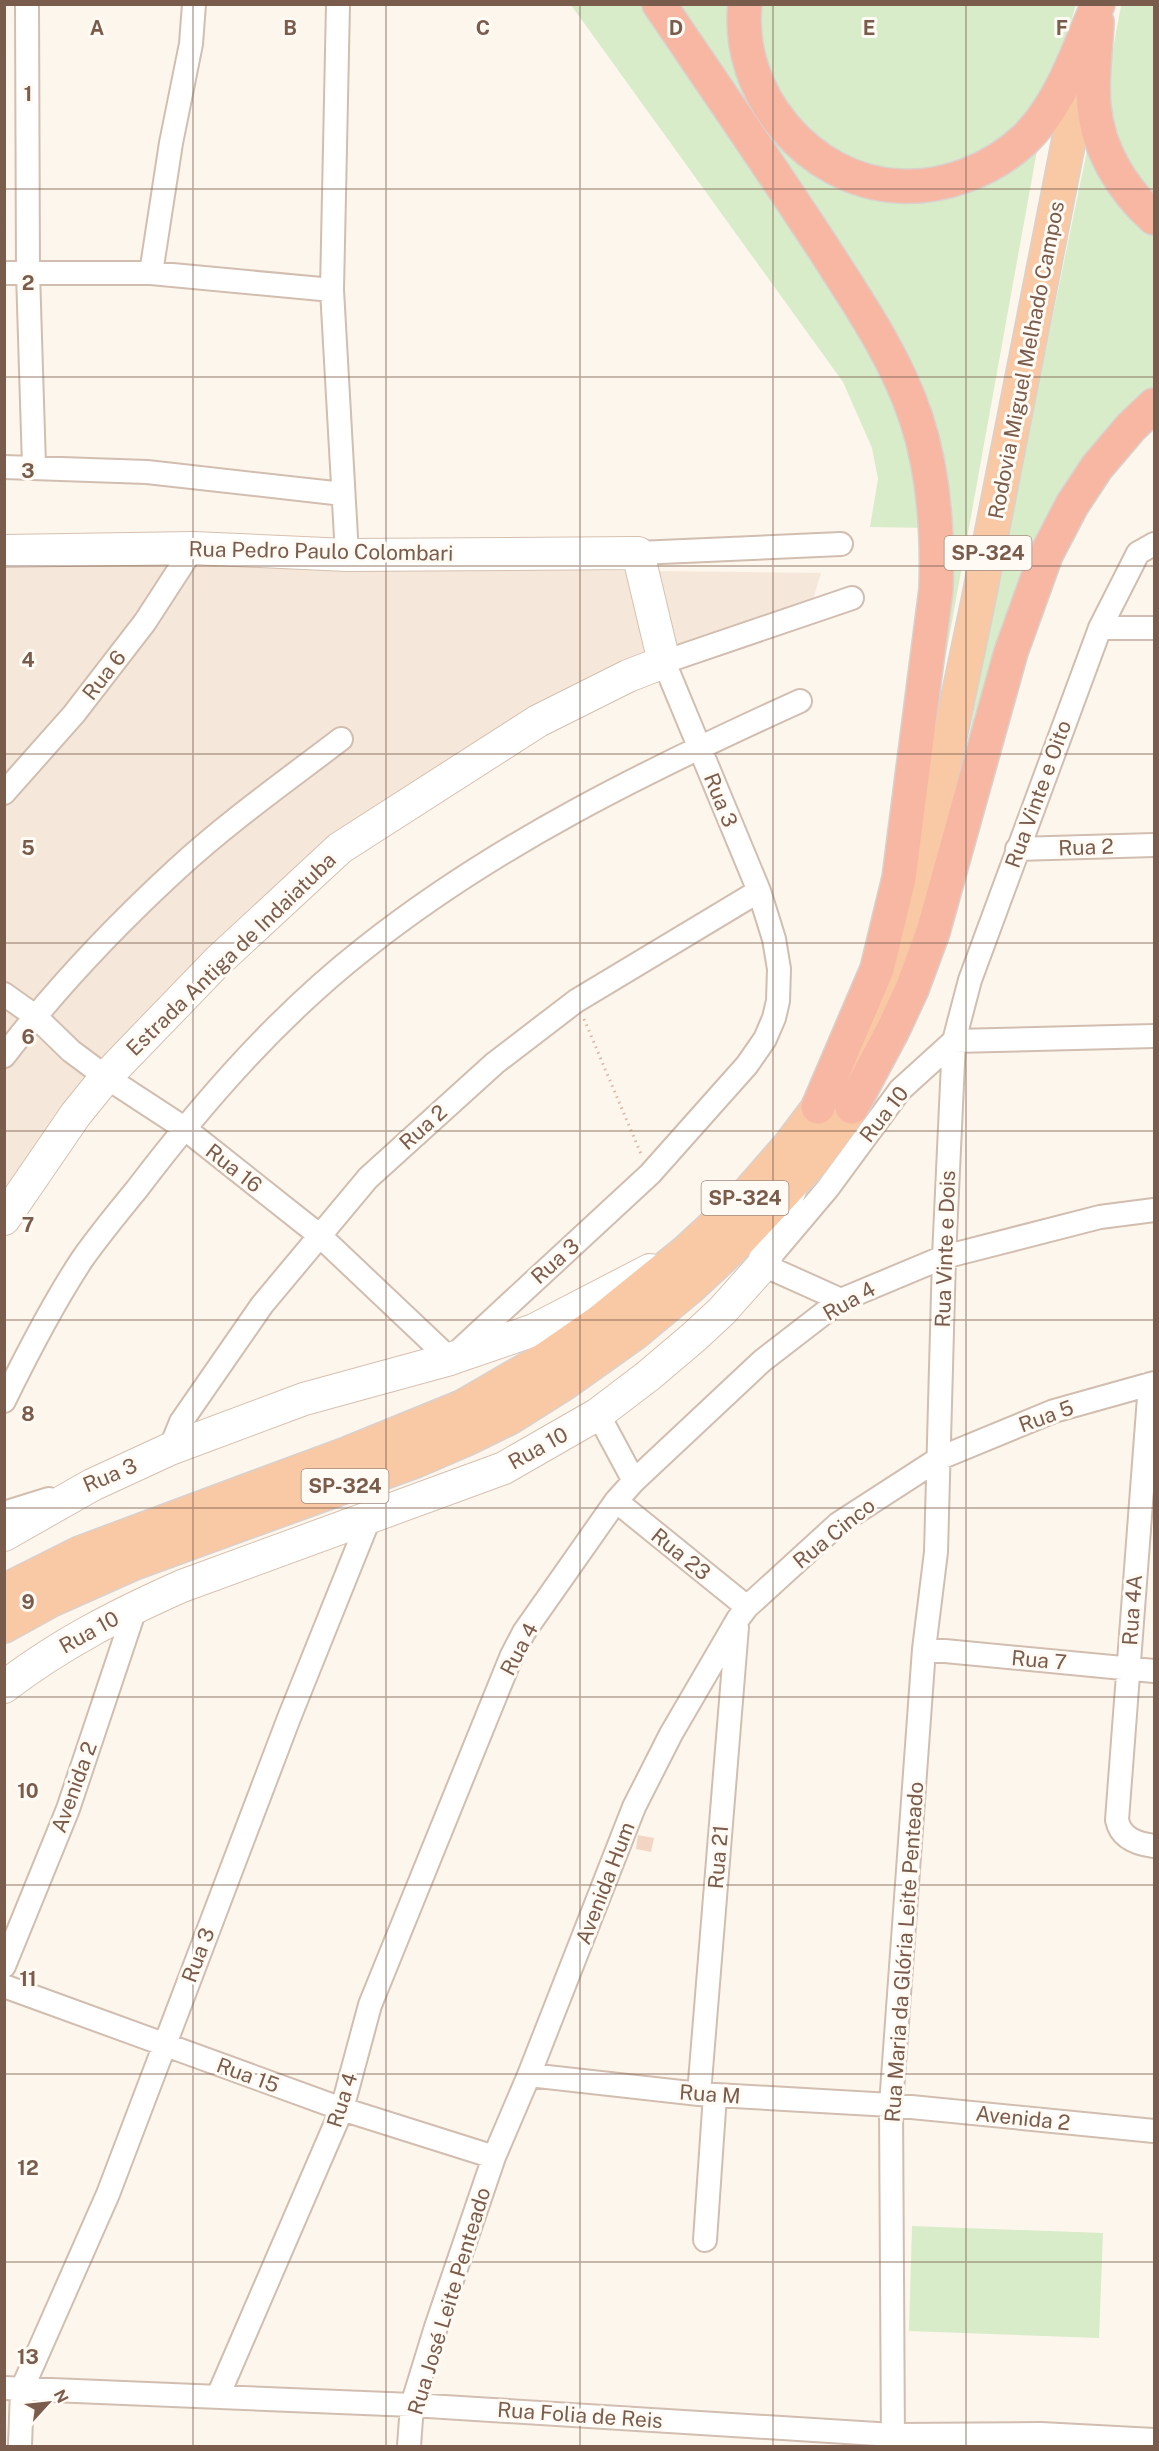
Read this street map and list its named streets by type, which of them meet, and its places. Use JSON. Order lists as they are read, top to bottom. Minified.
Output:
{"streets":{"highway":["Rodovia Miguel Melhado Campos","SP-324"],"main road":["Rua Pedro Paulo Colombari","Rua 3","Estrada Antiga de Indaiatuba","Rua 10"],"street":["Rua 6","Rua Vinte e Oito","Rua 2","Rua 16","Rua Vinte e Dois","Rua 4","Rua 5","Rua Cinco","Rua 23","Rua 4A","Rua 7","Avenida 2","Rua 21","Avenida Hum","Rua Maria da Glória Leite Penteado","Rua 15","Rua M","Rua José Leite Penteado","Rua Folia de Reis"]},"crossings":[["Rua Pedro Paulo Colombari","Rua 6"],["Rua Vinte e Oito","Rua 2"],["Rua Vinte e Oito","Rua 10"],["Rua Vinte e Oito","Rua Vinte e Dois"],["Rua 3","Rua 2"],["Rua 3","Estrada Antiga de Indaiatuba"],["Rua 3","Rua 10"],["Rua 3","Rua 16"],["Rua 3","Rua 15"],["Rua 3","Rua Folia de Reis"],["Rua 2","Rua 16"],["Estrada Antiga de Indaiatuba","Rua 16"],["Rua 10","Rua Vinte e Dois"],["Rua 10","Avenida 2"],["Rua Vinte e Dois","Rua 4"],["Rua Vinte e Dois","Rua 5"],["Rua Vinte e Dois","Rua Cinco"],["Rua Vinte e Dois","Rua Maria da Glória Leite Penteado"],["Rua 4","Rua 23"],["Rua 4","Rua 15"],["Rua 4","Rua Folia de Reis"],["Rua 5","Rua Cinco"],["Rua 5","Rua 4A"],["Rua 5","Rua Maria da Glória Leite Penteado"],["Rua Cinco","Rua 23"],["Rua Cinco","Rua 21"],["Rua Cinco","Avenida Hum"],["Rua Cinco","Rua Maria da Glória Leite Penteado"],["Rua 23","Rua 21"],["Rua 23","Avenida Hum"],["Rua 4A","Rua 7"],["Rua 7","Rua Maria da Glória Leite Penteado"],["Avenida 2","Rua Maria da Glória Leite Penteado"],["Avenida 2","Rua M"],["Rua 21","Avenida Hum"],["Rua 21","Rua M"],["Avenida Hum","Rua 15"],["Avenida Hum","Rua M"],["Avenida Hum","Rua José Leite Penteado"],["Rua Maria da Glória Leite Penteado","Rua M"],["Rua Maria da Glória Leite Penteado","Rua Folia de Reis"],["Rua 15","Rua José Leite Penteado"],["Rua José Leite Penteado","Rua Folia de Reis"]],"north":"top right","grid":{"columns":["A","B","C","D","E","F"],"rows":["1","2","3","4","5","6","7","8","9","10","11","12","13"]}}
